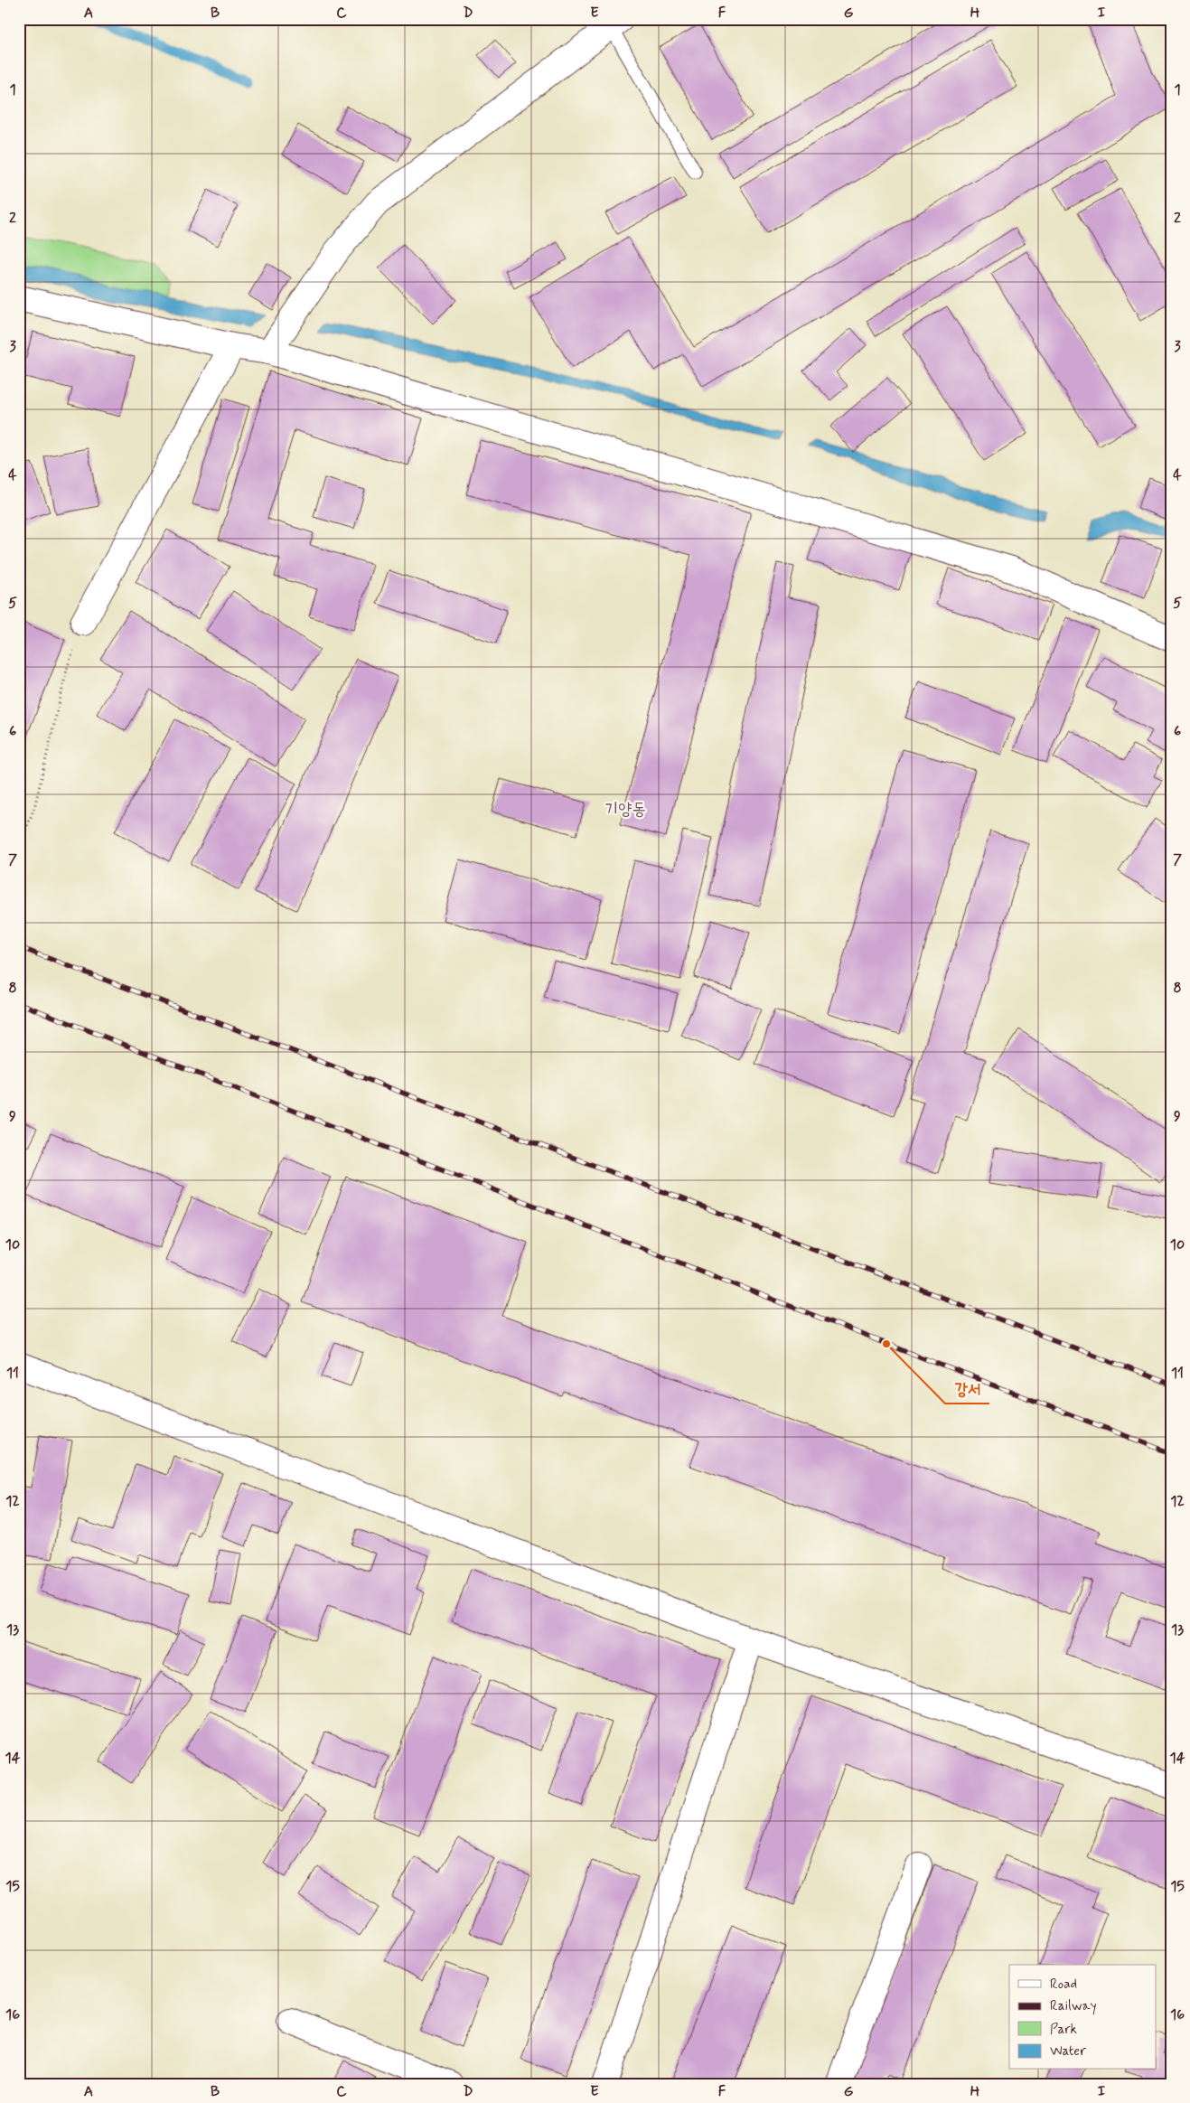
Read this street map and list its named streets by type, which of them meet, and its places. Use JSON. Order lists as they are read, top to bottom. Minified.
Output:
{"districts":["기양동"],"places":["강서"],"legend":["Road","Railway","Park","Water"],"grid":{"columns":["A","B","C","D","E","F","G","H","I"],"rows":["1","2","3","4","5","6","7","8","9","10","11","12","13","14","15","16"]}}
